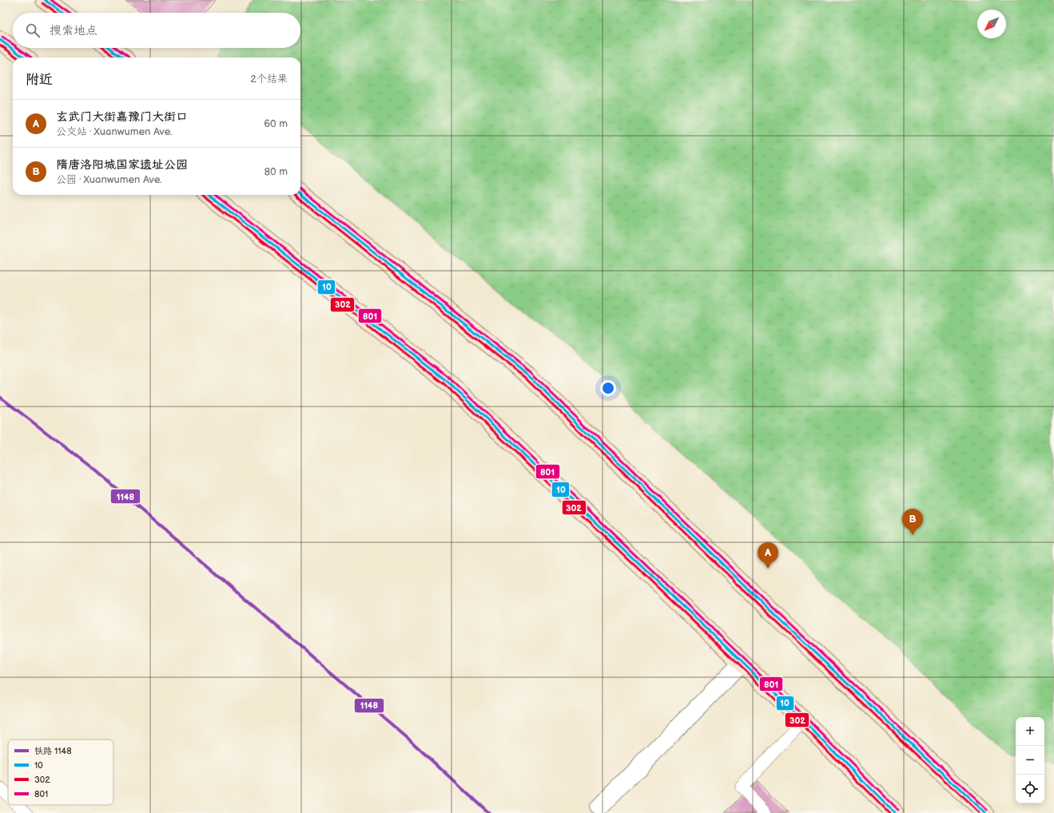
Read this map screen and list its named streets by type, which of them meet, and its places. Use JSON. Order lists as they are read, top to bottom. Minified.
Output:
{"lines":["transit line 10","transit line 801","transit line 302","rail line 1148"],"legend":["铁路 1148","10","302","801"],"north":"bottom left","page":{"search":"搜索地点","heading":["附近","2个结果"],"list":[{"mark":"A","name":"玄武门大街嘉豫门大街口","note":"公交站 · Xuanwumen Ave.","value":"60 m"},{"mark":"B","name":"隋唐洛阳城国家遗址公园","note":"公园 · Xuanwumen Ave.","value":"80 m"}],"pins":["B","A"],"map_buttons":["+","−"]}}
